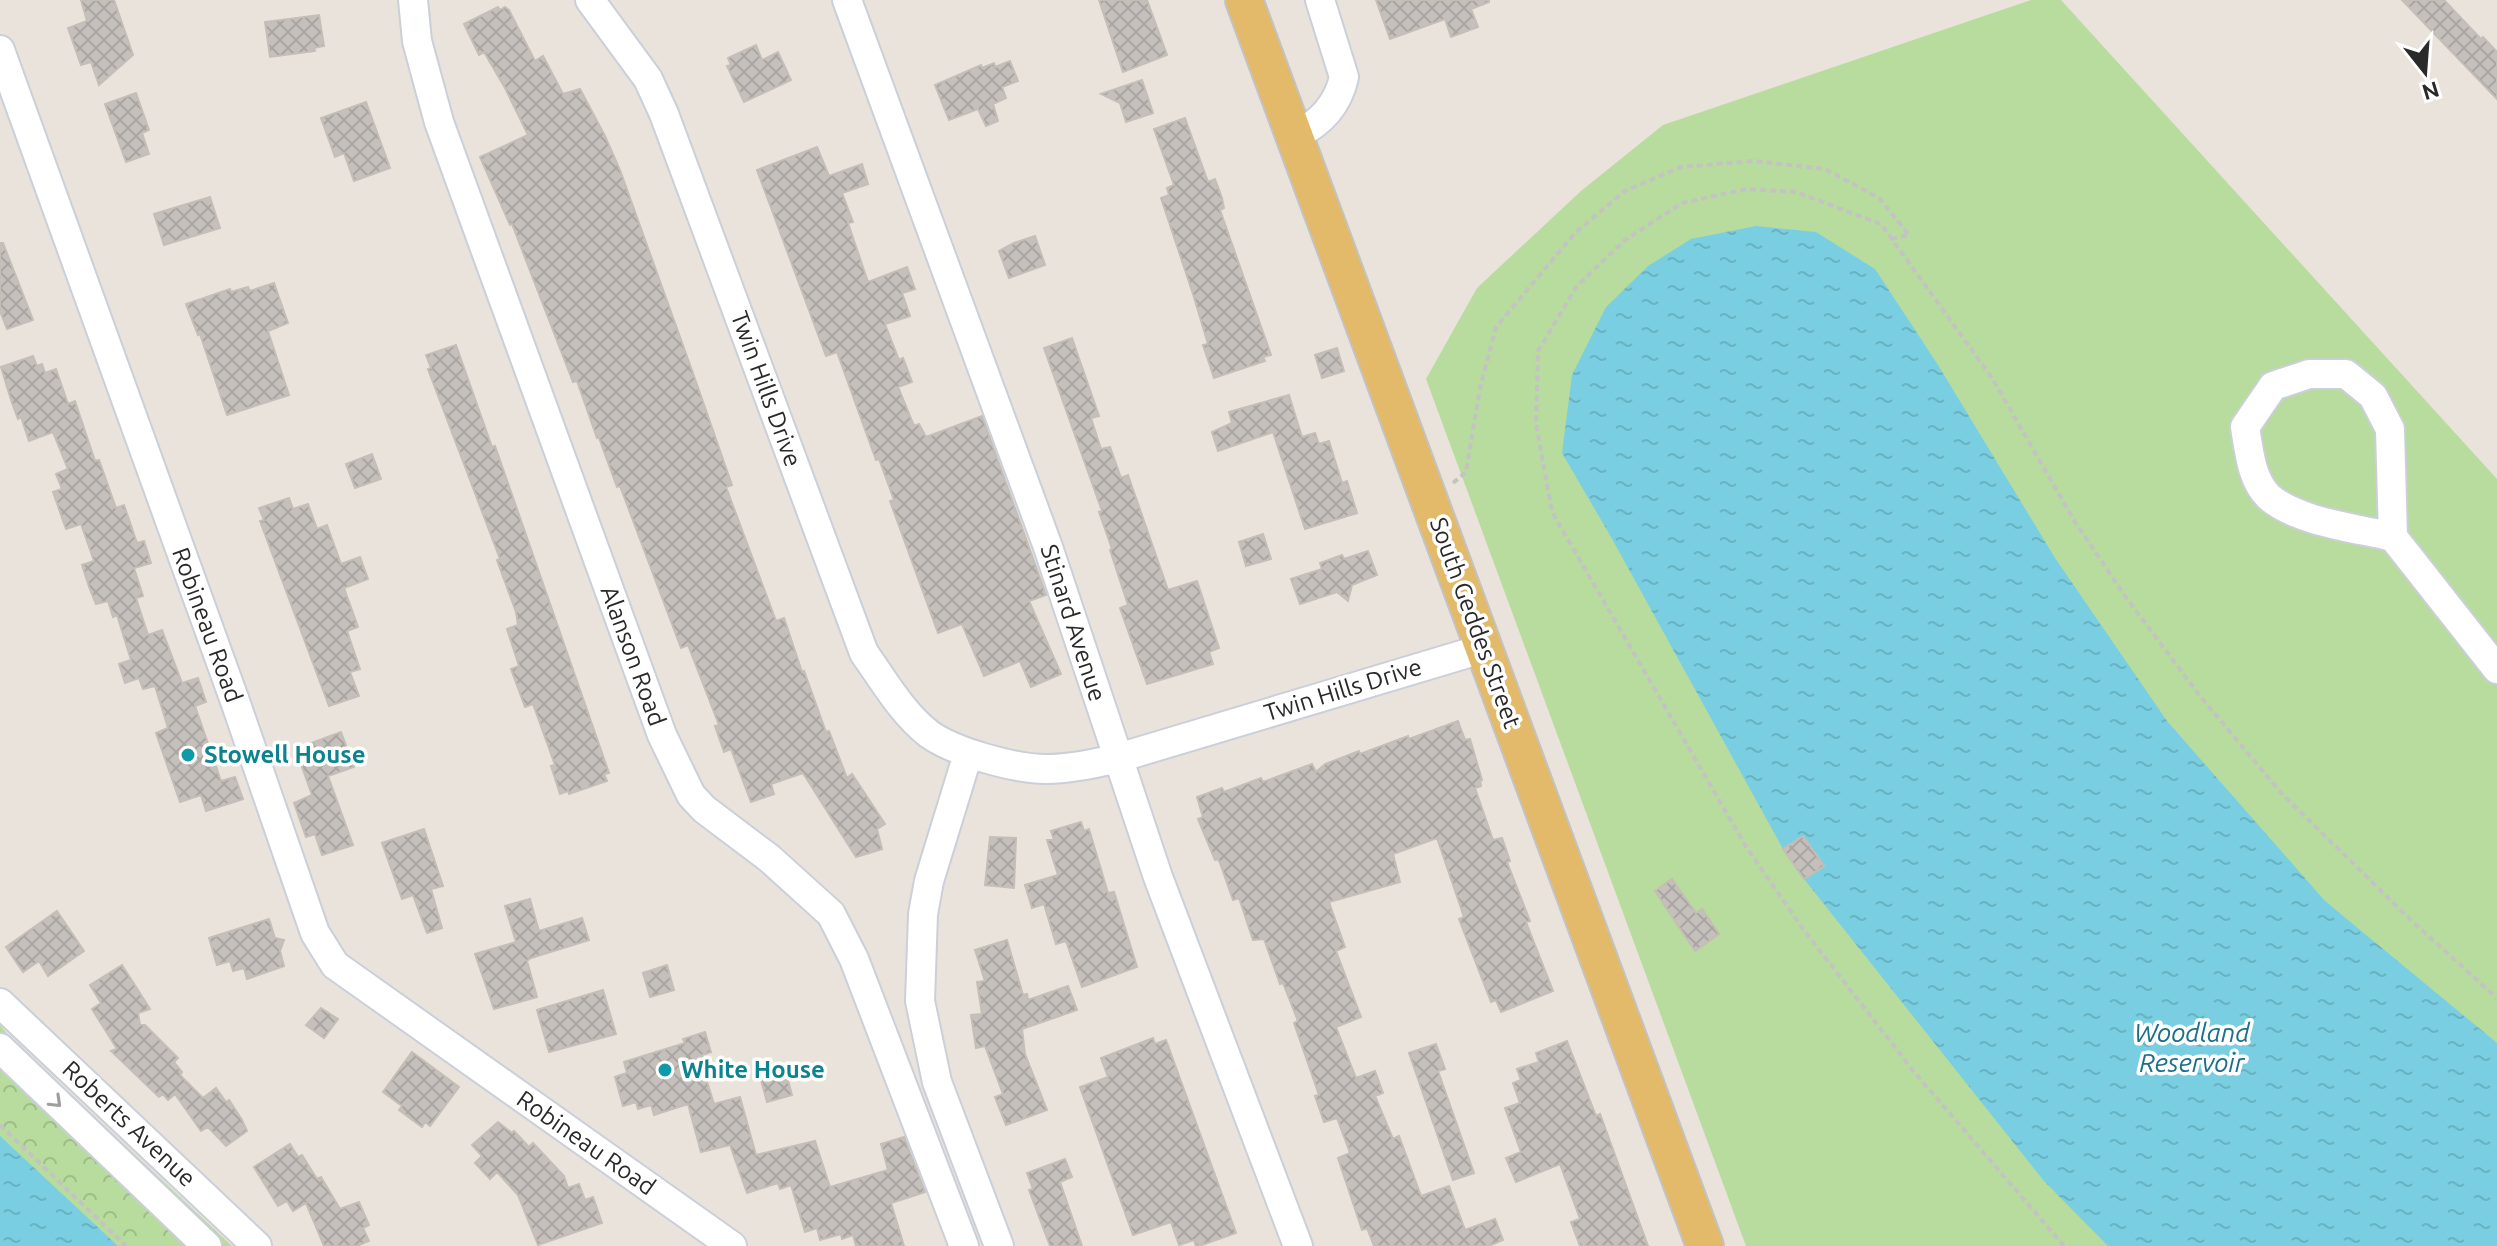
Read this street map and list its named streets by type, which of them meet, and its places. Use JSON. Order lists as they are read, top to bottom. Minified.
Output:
{"streets":{"main road":["South Geddes Street"],"street":["Twin Hills Drive","Stinard Avenue","Robineau Road","Alanson Road","Roberts Avenue"]},"crossings":[["Twin Hills Drive","Stinard Avenue"],["Twin Hills Drive","South Geddes Street"]],"water":["Woodland Reservoir"],"places":["Stowell House","White House"],"north":"bottom"}
